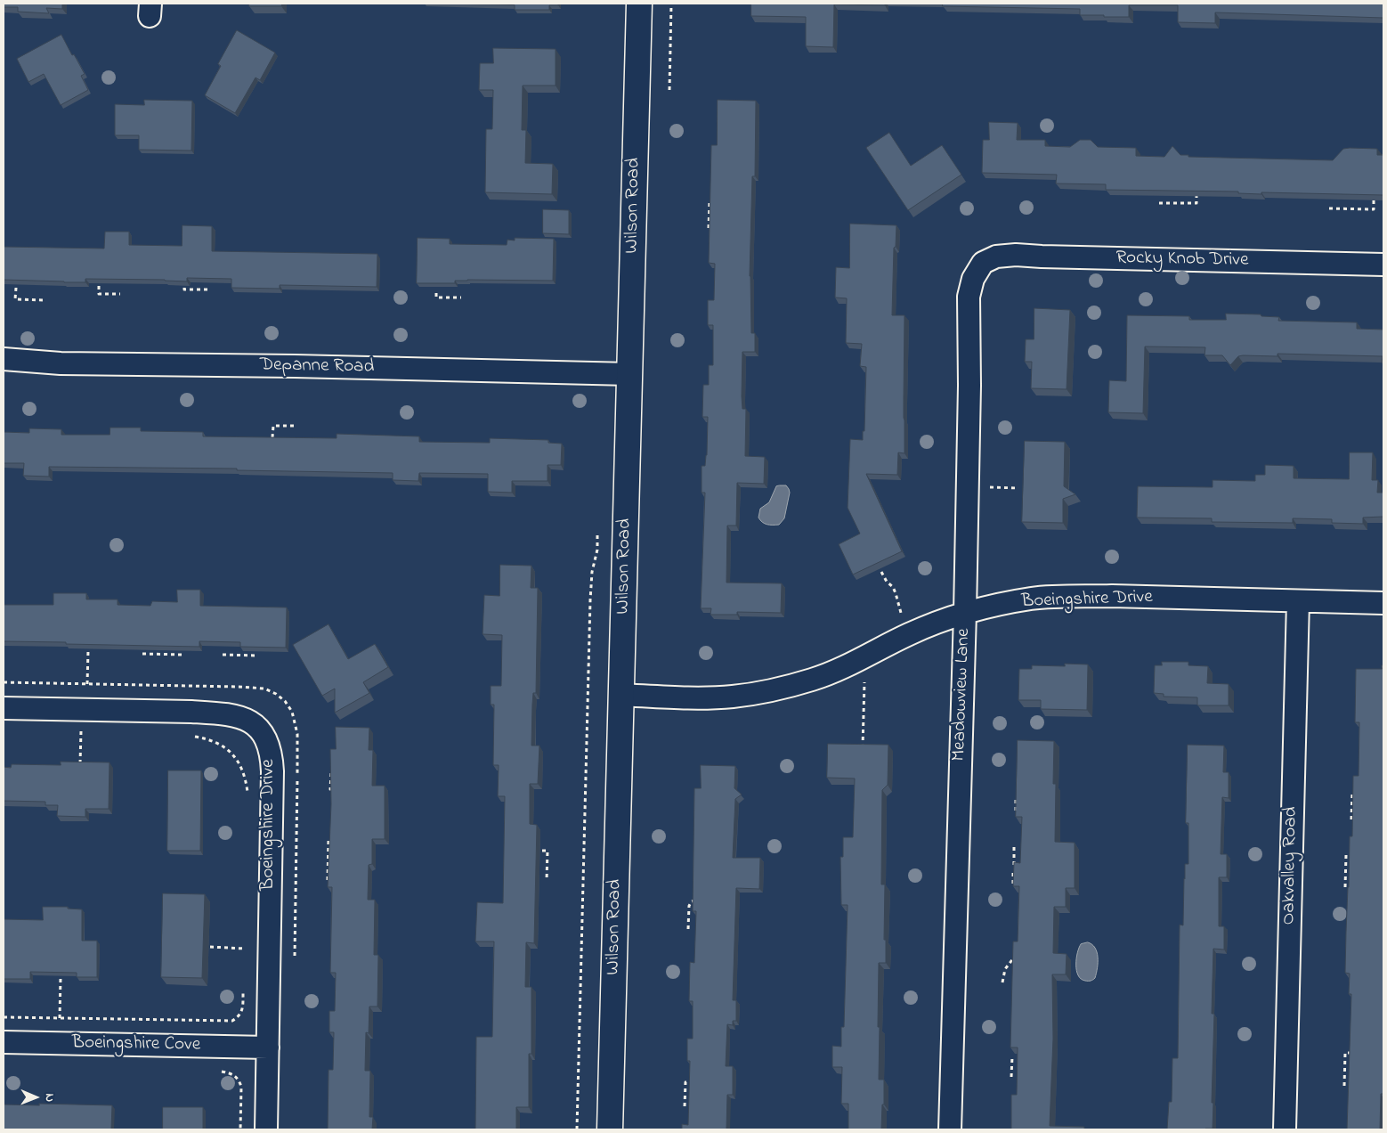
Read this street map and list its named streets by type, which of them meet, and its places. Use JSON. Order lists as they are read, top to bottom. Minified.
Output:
{"streets":{"street":["Wilson Road","Rocky Knob Drive","Depanne Road","Boeingshire Drive","Meadowview Lane","Oakvalley Road","Boeingshire Cove"]},"crossings":[["Wilson Road","Depanne Road"],["Wilson Road","Boeingshire Drive"],["Rocky Knob Drive","Meadowview Lane"],["Boeingshire Drive","Meadowview Lane"],["Boeingshire Drive","Oakvalley Road"],["Boeingshire Drive","Boeingshire Cove"]],"north":"right"}
